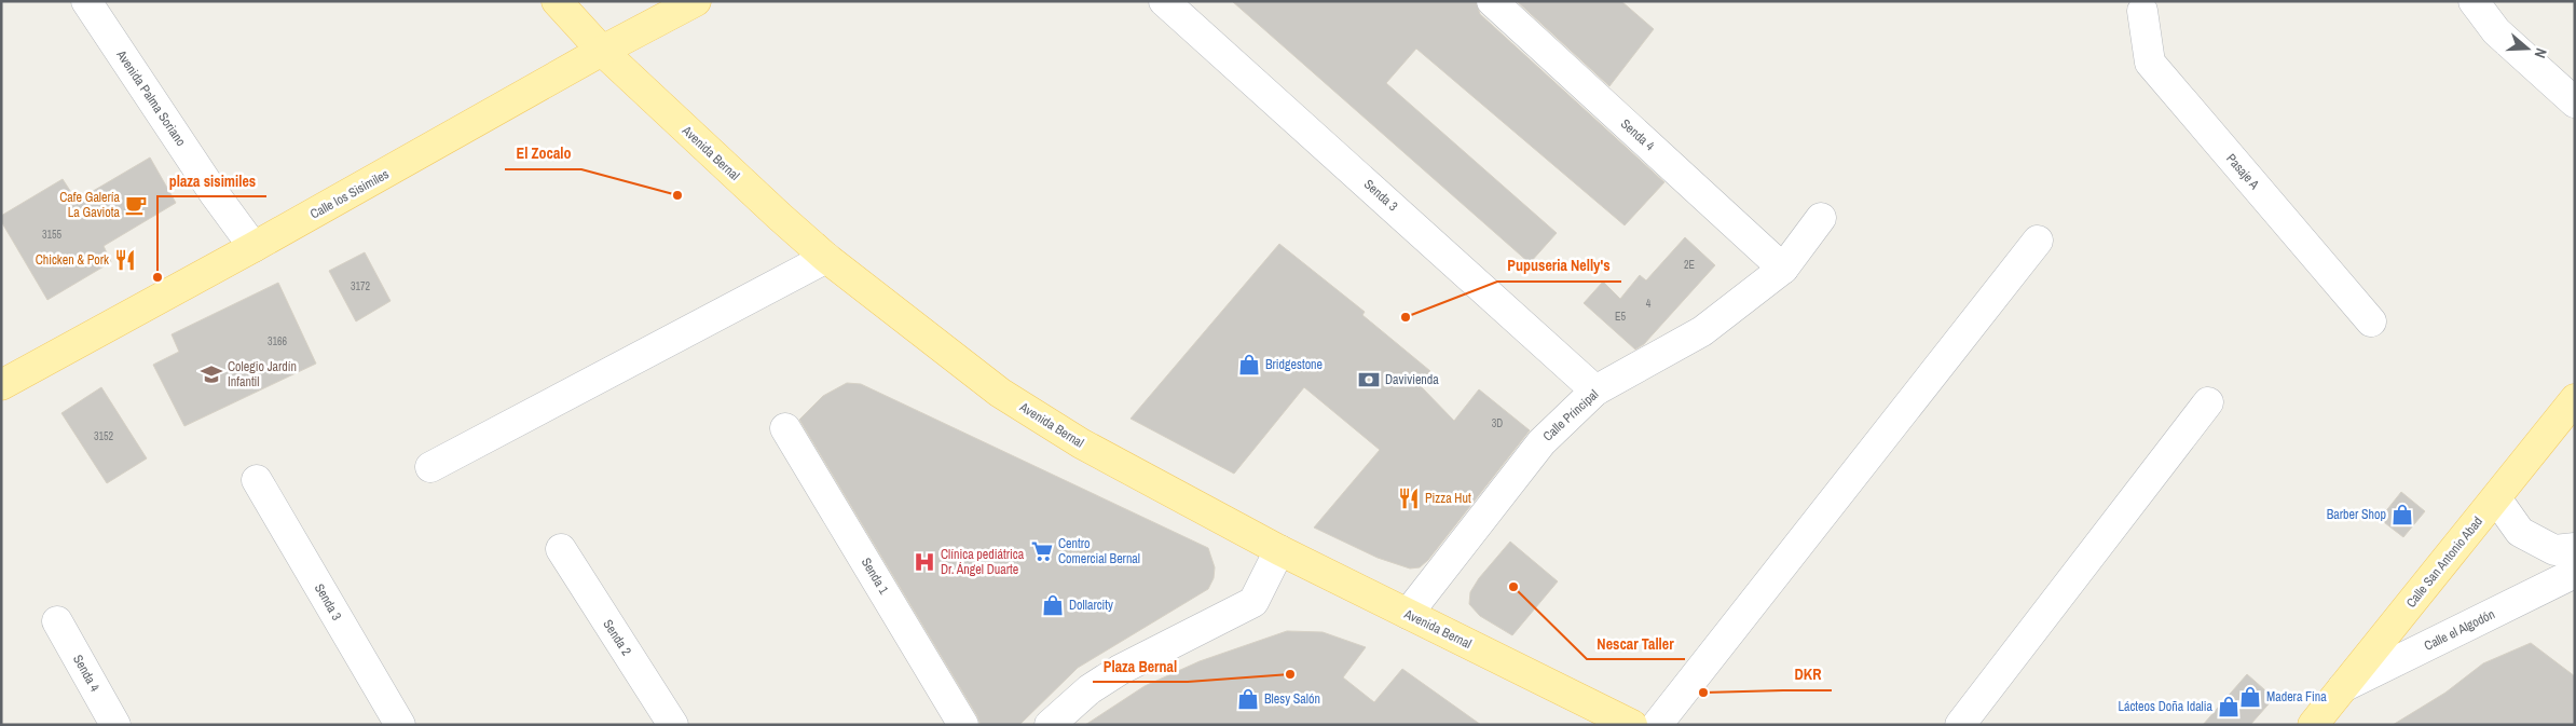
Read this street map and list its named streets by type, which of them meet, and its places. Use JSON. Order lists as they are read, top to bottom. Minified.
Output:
{"streets":{"main road":["Avenida Bernal","Calle los Sisimiles","Calle San Antonio Abad"],"street":["Avenida Palma Soriano","Senda 4","Pasaje A","Senda 3","Calle Principal","Senda 1","Calle el Algodón","Senda 2"]},"crossings":[["Avenida Palma Soriano","Calle los Sisimiles"],["Senda 4","Calle Principal"],["Avenida Bernal","Calle los Sisimiles"],["Avenida Bernal","Calle Principal"],["Senda 3","Calle Principal"],["Calle San Antonio Abad","Calle el Algodón"]],"places":{"other":["El Zocalo","plaza sisimiles","Pupuseria Nelly's","Nescar Taller","Plaza Bernal","DKR"],"cafe":["Cafe Galería La Gaviota"],"restaurant":["Chicken & Pork","Pizza Hut"],"shop":["Bridgestone","Barber Shop","Dollarcity","Madera Fina","Blesy Salón","Lácteos Doña Idalia"],"school or university":["Colegio Jardín Infantil"],"bank":["Davivienda"],"supermarket":["Centro Comercial Bernal"],"hospital":["Clínica pediátrica Dr. Ángel Duarte"]},"house_numbers":["3155","2E","3172","4","E5","3166","3D","3152"],"north":"right"}
